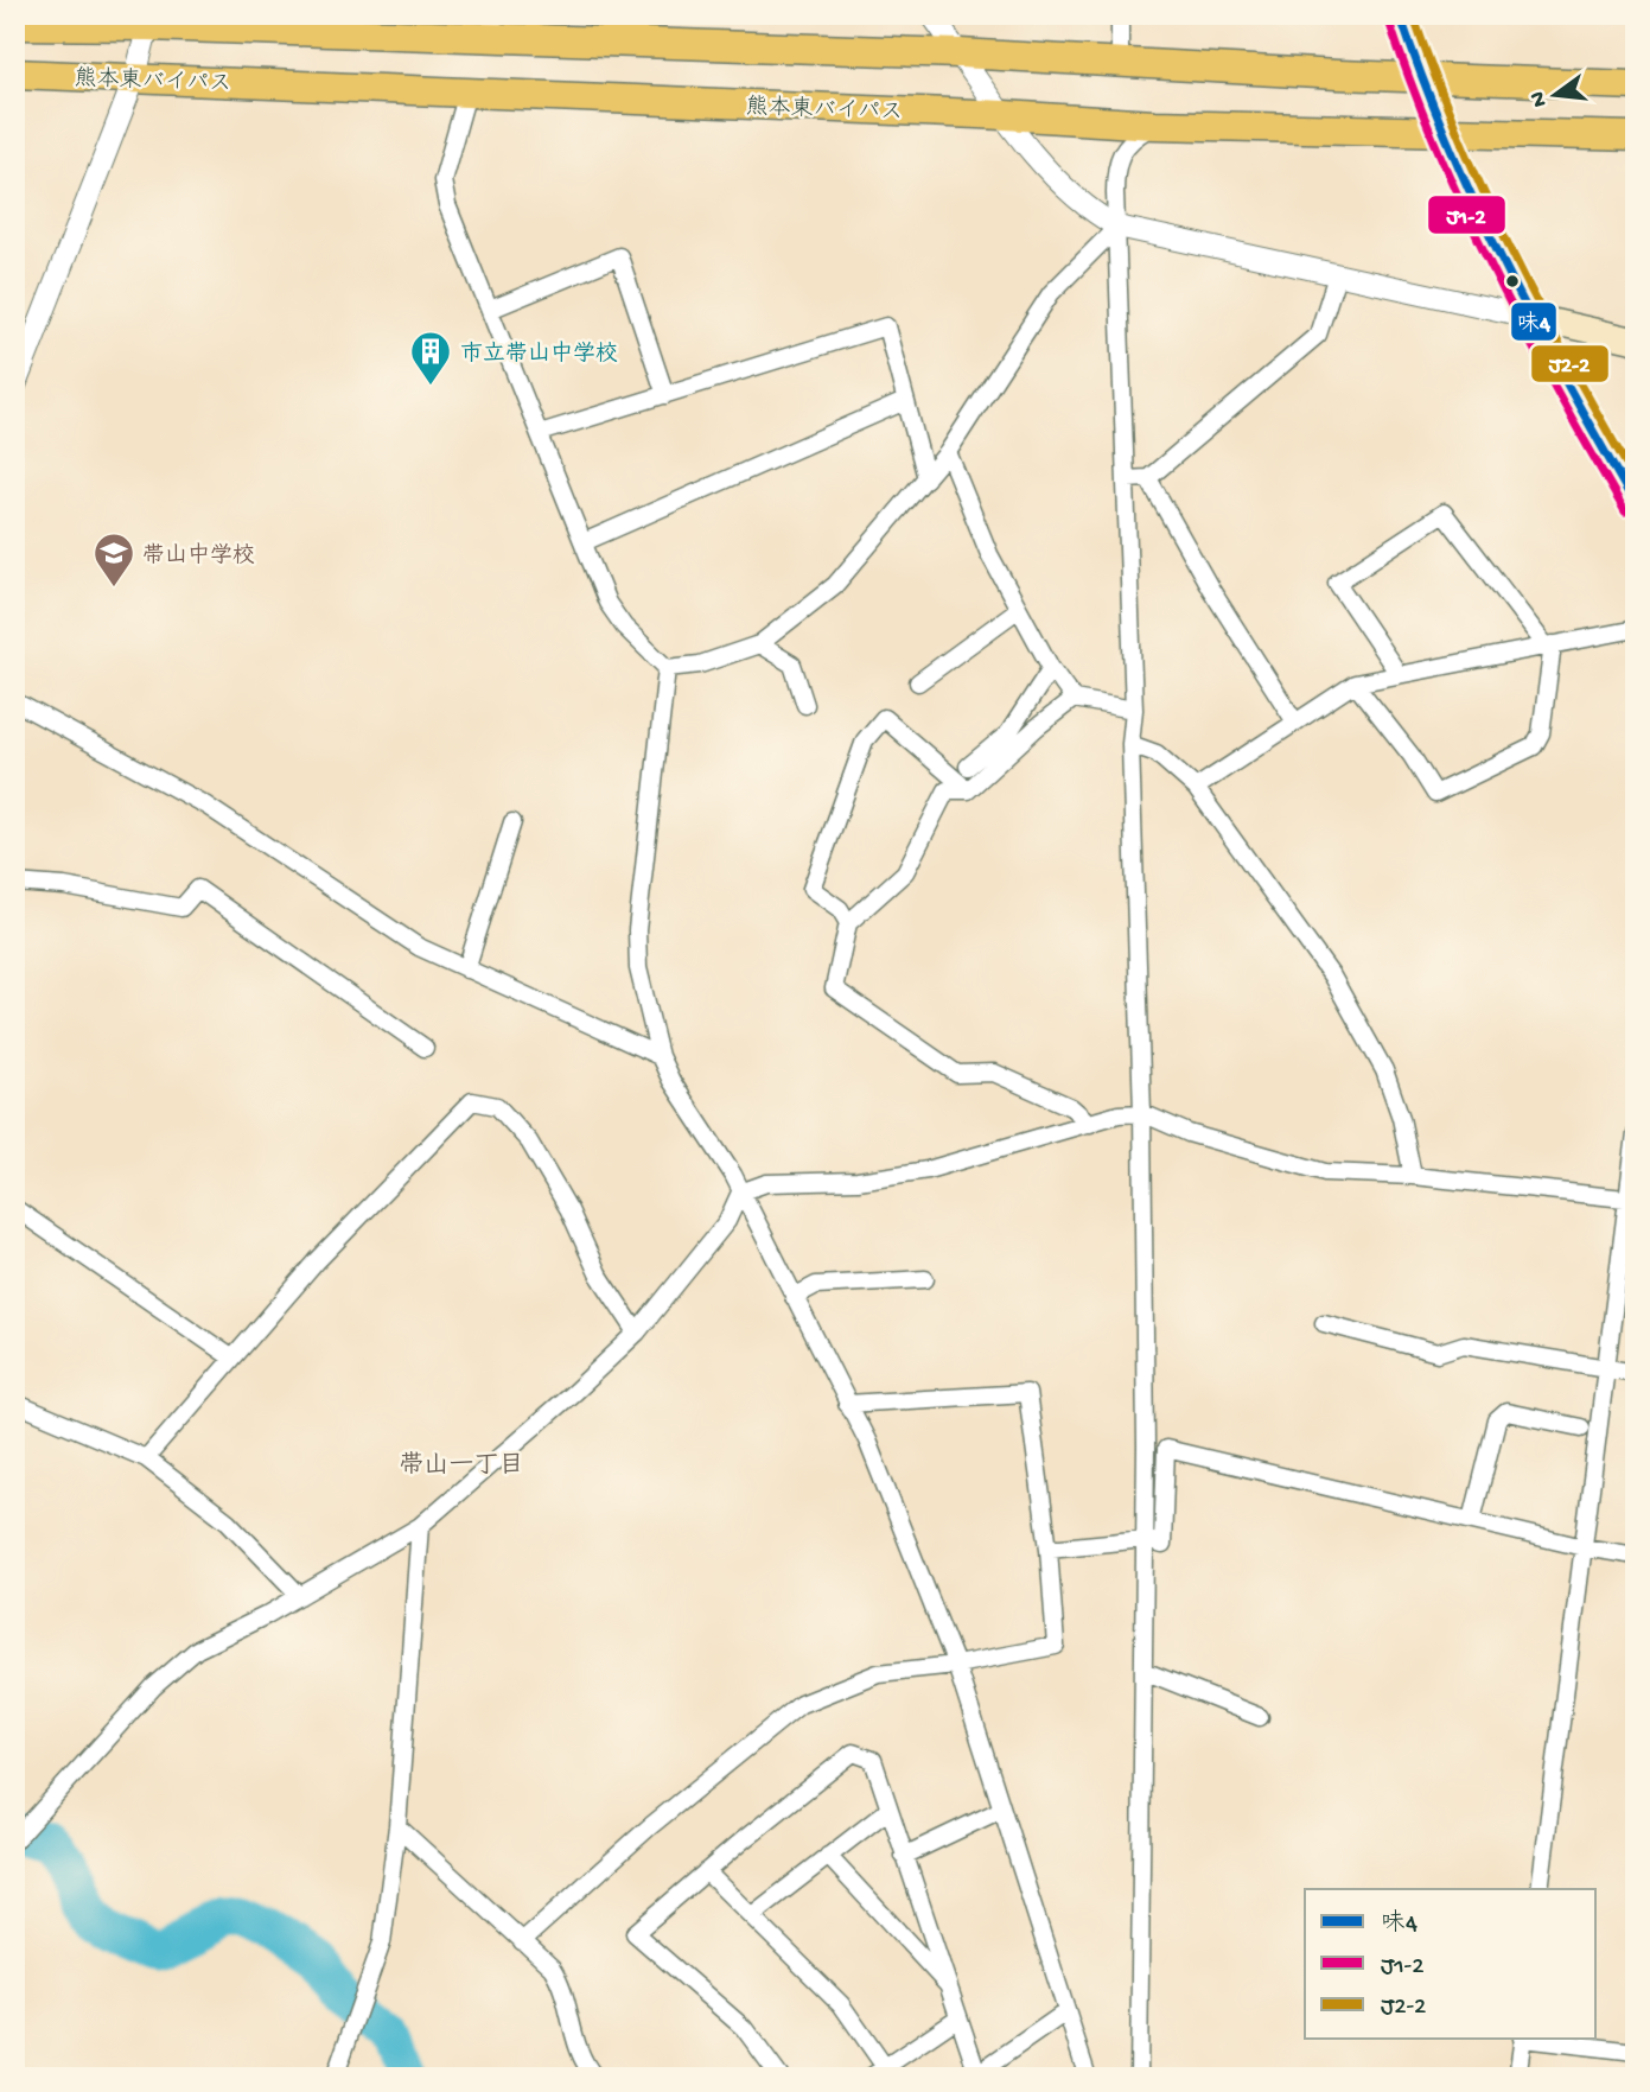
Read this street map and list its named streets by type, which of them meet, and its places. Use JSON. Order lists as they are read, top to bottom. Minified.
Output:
{"streets":{"highway":["熊本東バイパス"]},"districts":["帯山一丁目"],"places":{"building":["市立帯山中学校"],"school or university":["帯山中学校"]},"lines":["transit line 味4","transit line J2-2","transit line J1-2"],"legend":["味4","J1-2","J2-2"],"north":"left"}
